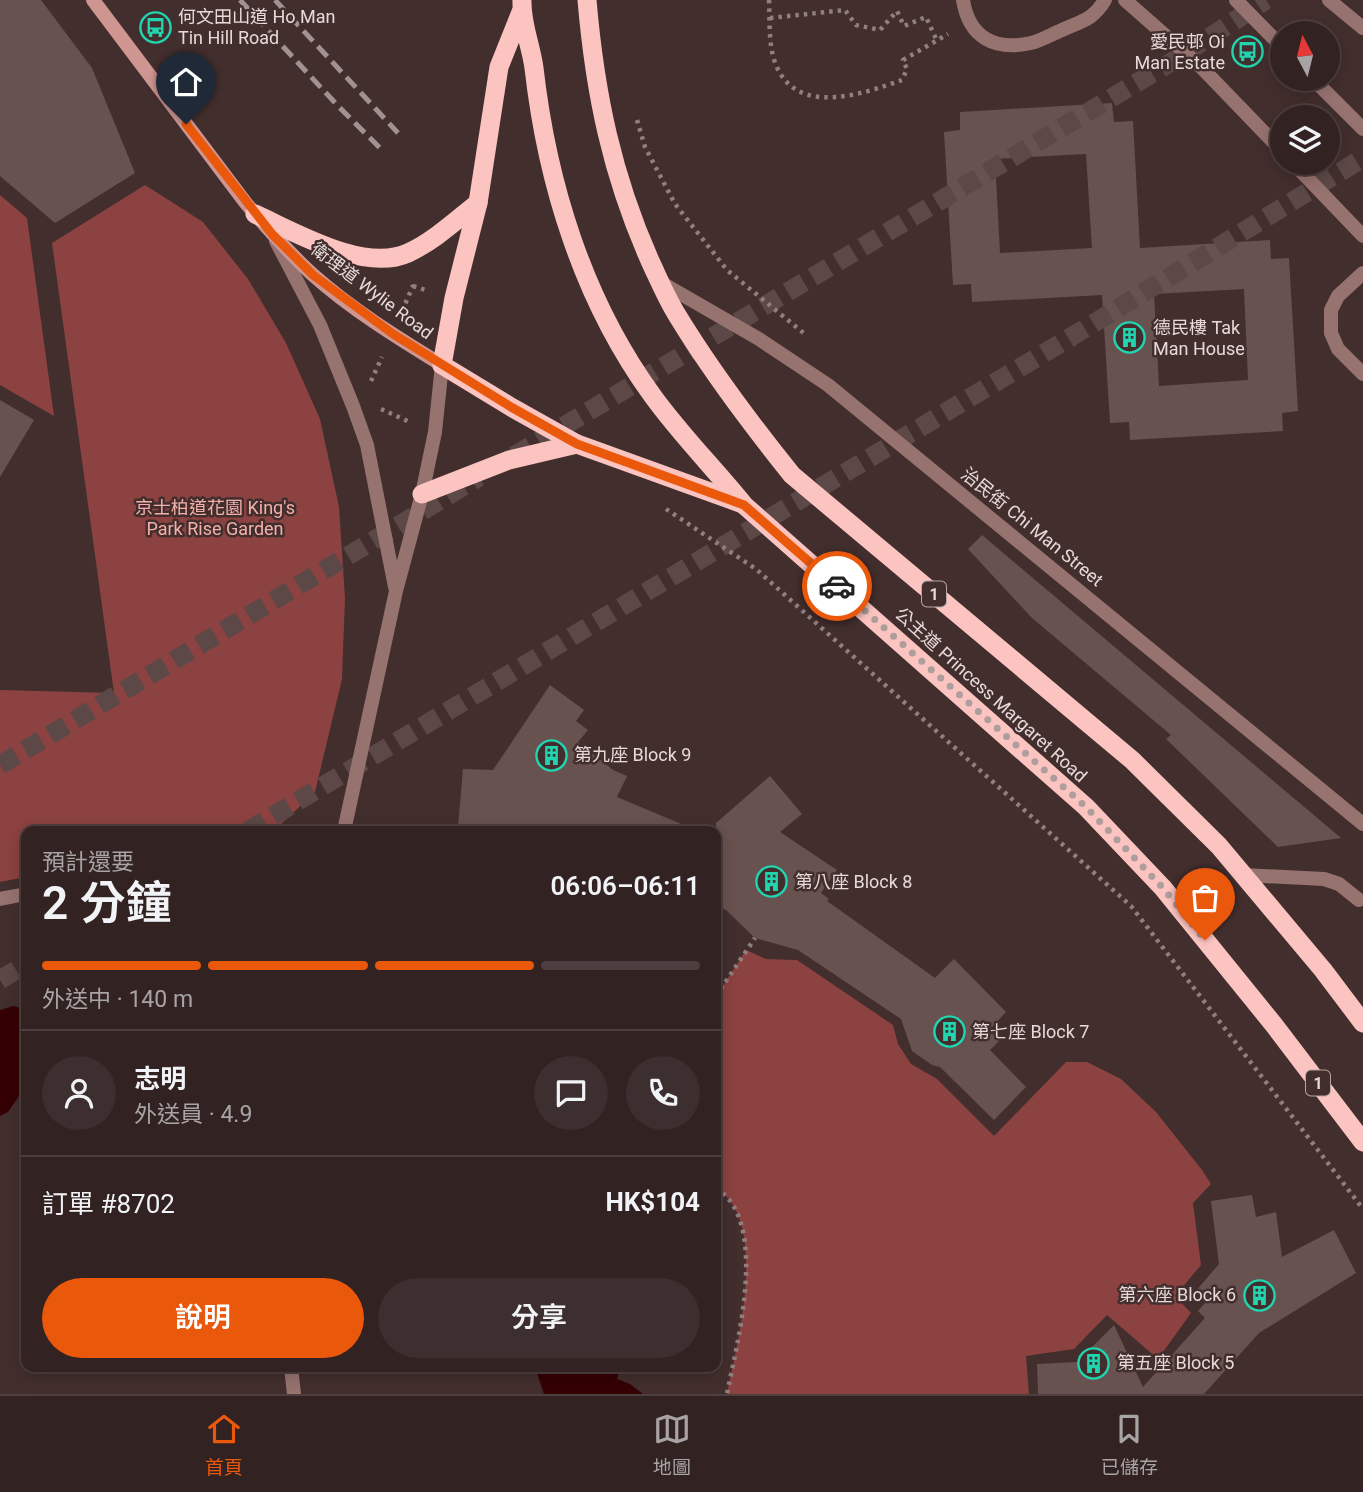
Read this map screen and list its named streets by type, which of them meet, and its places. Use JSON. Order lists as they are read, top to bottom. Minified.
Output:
{"streets":{"highway":["1","公主道 Princess Margaret Road"],"main road":["衛理道 Wylie Road"],"street":["治民街 Chi Man Street"]},"crossings":[["治民街 Chi Man Street","公主道 Princess Margaret Road"]],"parks":["京士柏道花園 King's Park Rise Garden"],"places":{"bus stop":["何文田山道 Ho Man Tin Hill Road","愛民邨 Oi Man Estate"],"building":["德民樓 Tak Man House","第九座 Block 9","第八座 Block 8","第七座 Block 7","第六座 Block 6","第五座 Block 5"]},"north":"top","page":{"heading":["2 分鐘","預計還要","06:06–06:11"],"panel":["志明","外送員 · 4.9","訂單 #8702","HK$104"],"bar":"外送中 · 140 m","buttons":["說明","分享"],"tabs":["首頁","地圖","已儲存"]}}
